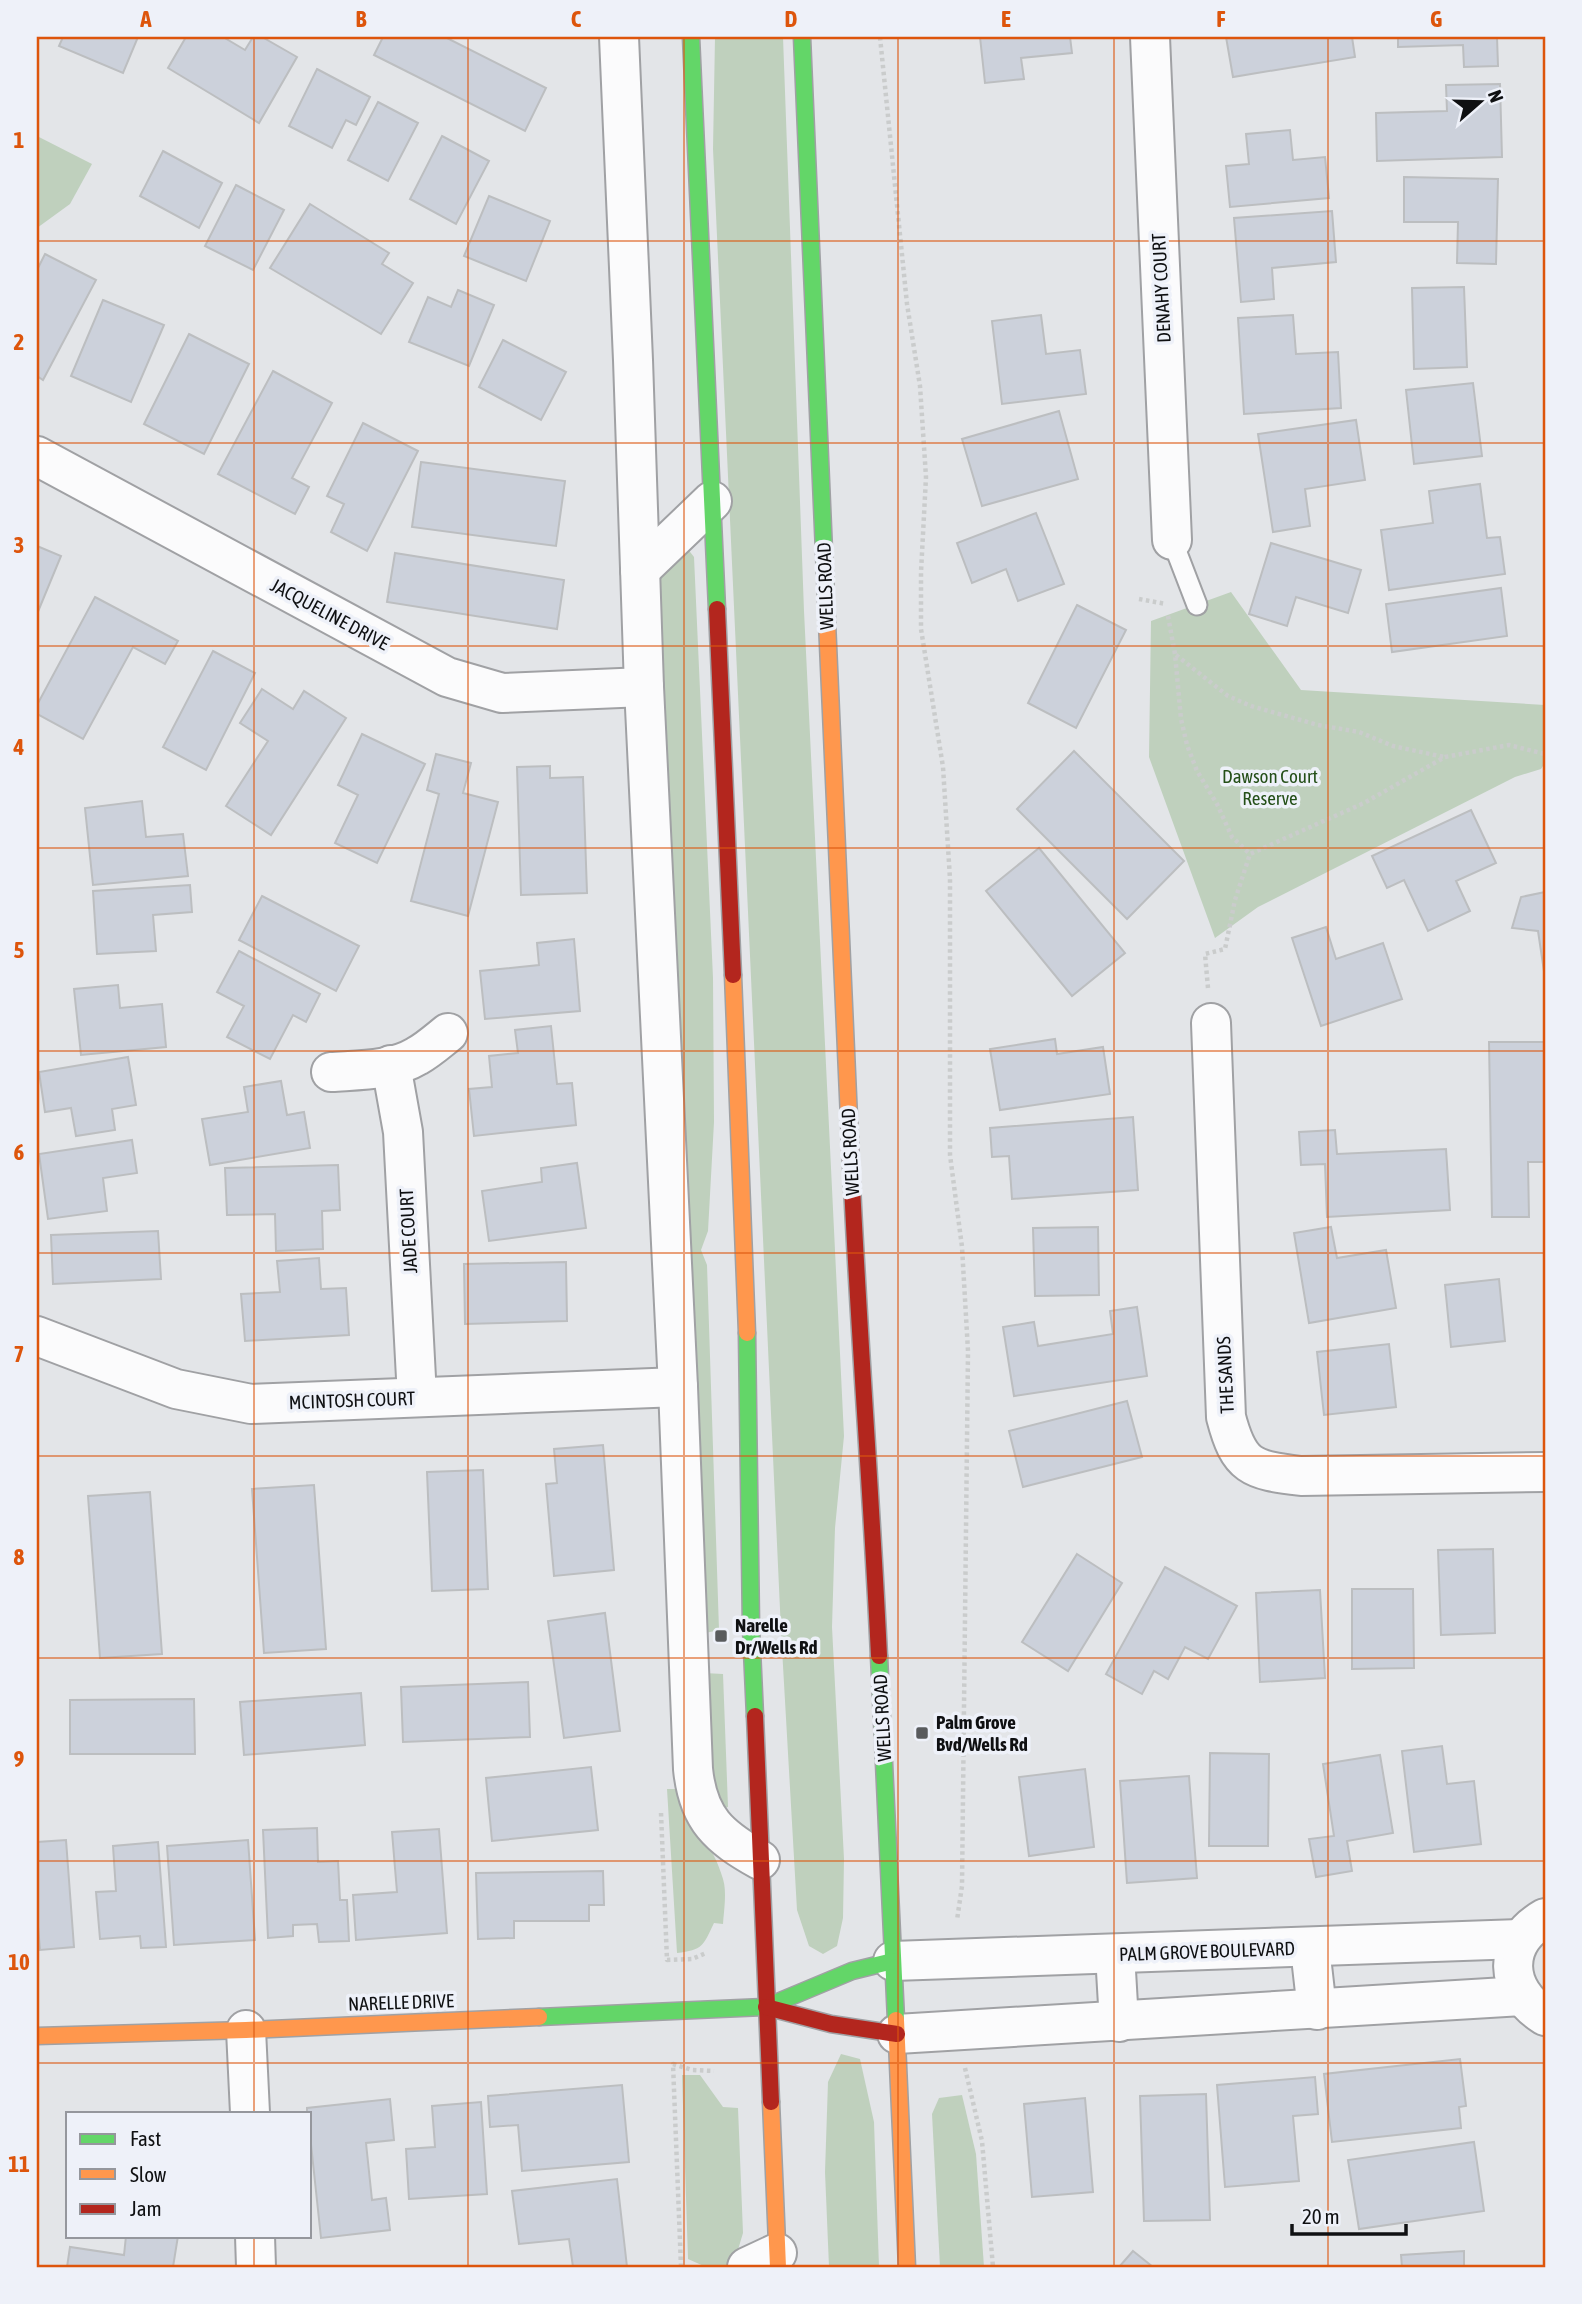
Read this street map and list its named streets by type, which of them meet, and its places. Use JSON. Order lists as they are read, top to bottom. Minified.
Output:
{"streets":{"main road":["WELLS ROAD","NARELLE DRIVE"],"street":["DENAHY COURT","JACQUELINE DRIVE","JADE COURT","THE SANDS","MCINTOSH COURT","PALM GROVE BOULEVARD"]},"crossings":[["WELLS ROAD","PALM GROVE BOULEVARD"],["WELLS ROAD","NARELLE DRIVE"],["JADE COURT","MCINTOSH COURT"],["PALM GROVE BOULEVARD","NARELLE DRIVE"]],"parks":["Dawson Court Reserve"],"places":{"transit":["Narelle Dr/Wells Rd","Palm Grove Bvd/Wells Rd"]},"legend":["Fast","Slow","Jam"],"scale_bar":"20 m","north":"right","grid":{"columns":["A","B","C","D","E","F","G"],"rows":["1","2","3","4","5","6","7","8","9","10","11"]}}
